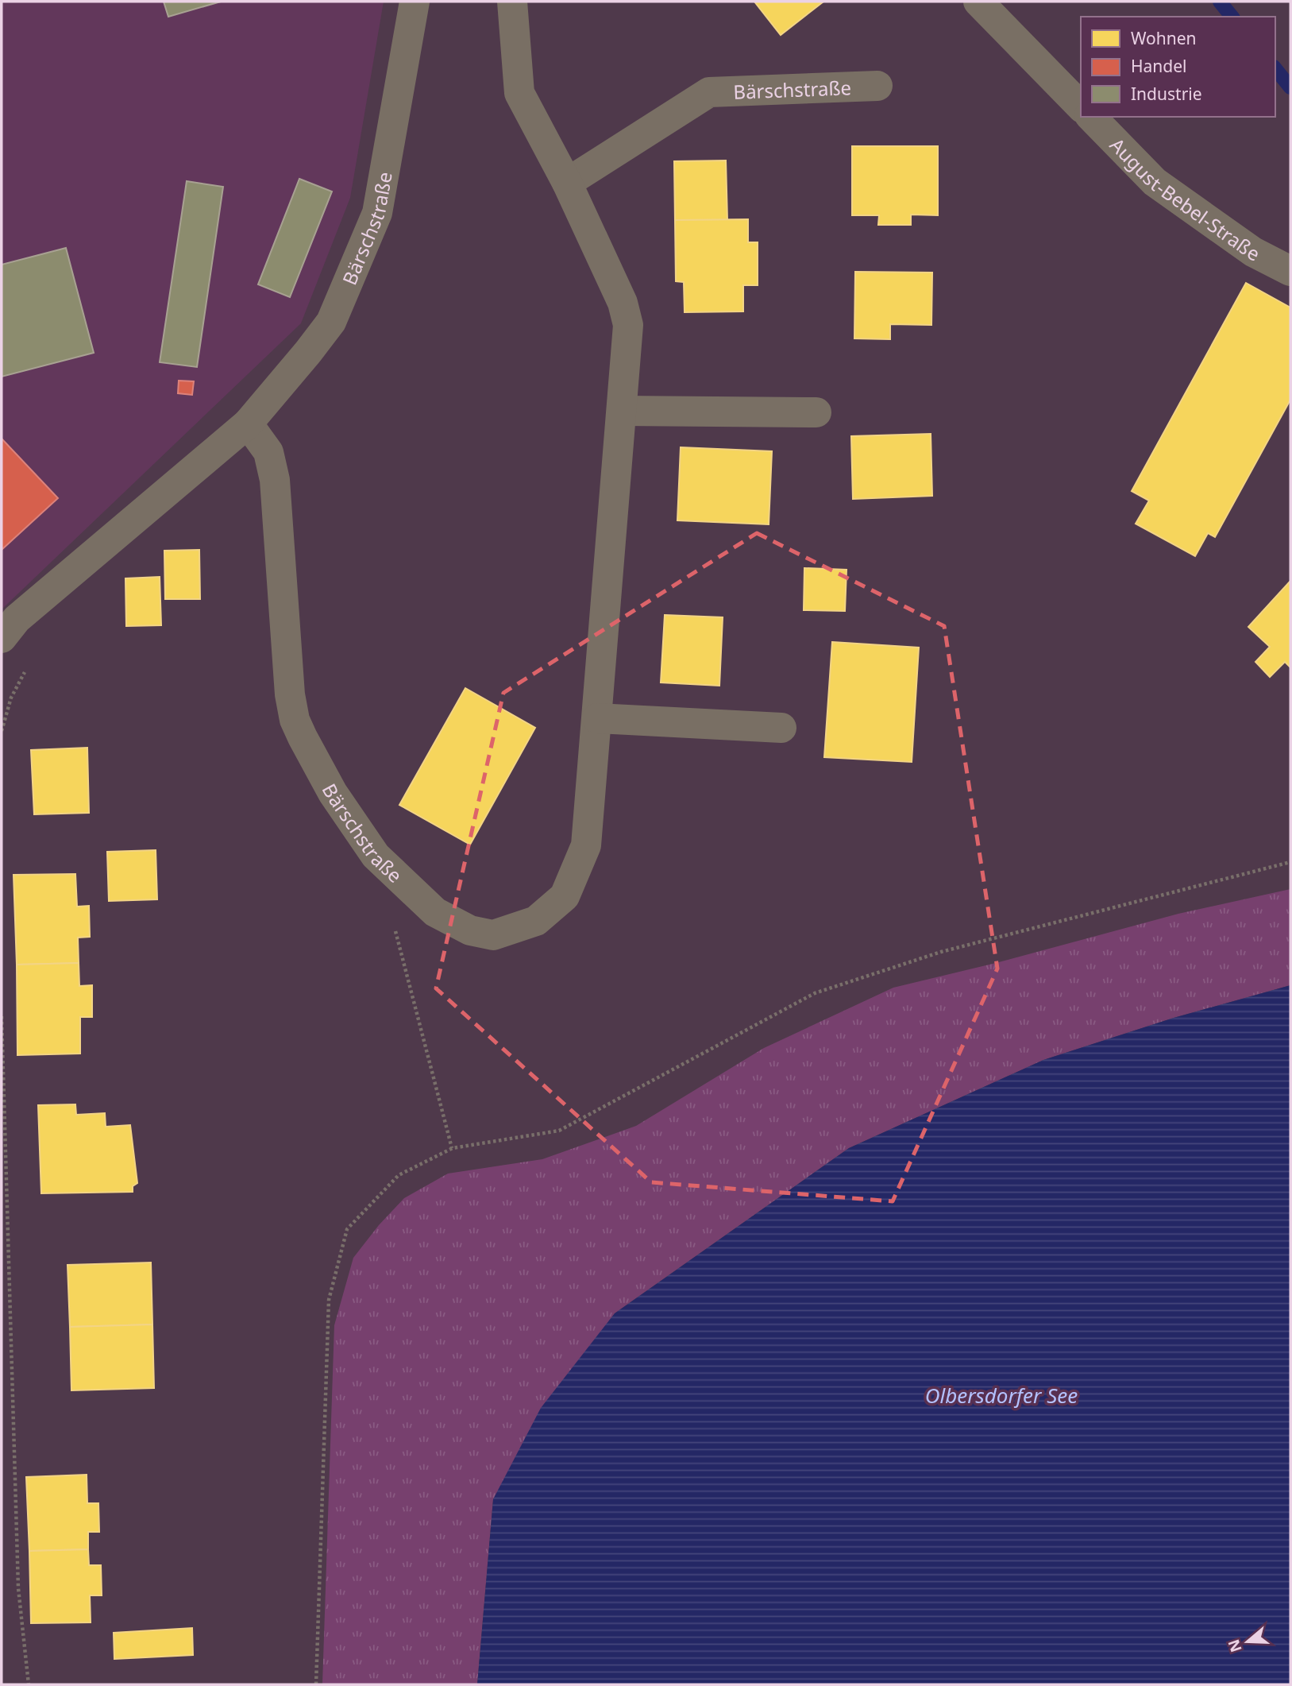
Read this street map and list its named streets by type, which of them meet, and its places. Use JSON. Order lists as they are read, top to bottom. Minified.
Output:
{"streets":{"street":["Bärschstraße","August-Bebel-Straße"]},"water":["Olbersdorfer See"],"legend":["Wohnen","Handel","Industrie"],"north":"left"}
